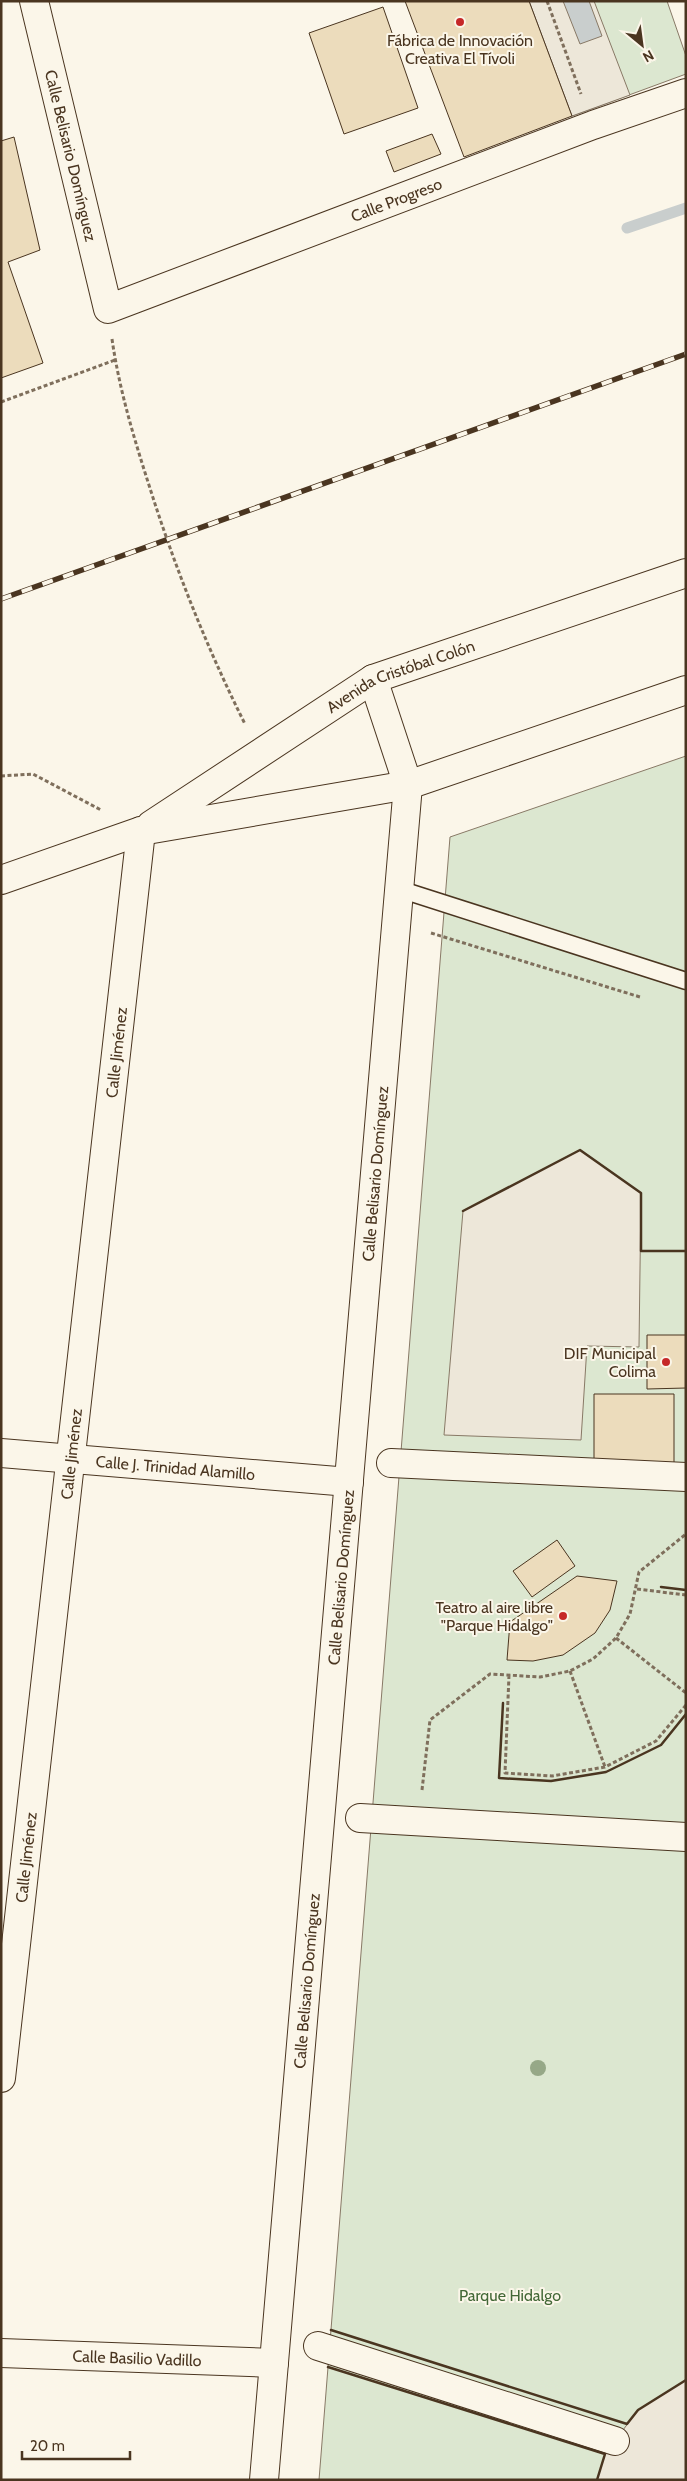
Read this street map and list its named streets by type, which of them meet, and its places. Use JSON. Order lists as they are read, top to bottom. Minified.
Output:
{"streets":{"street":["Calle Belisario Domínguez","Calle Progreso","Avenida Cristóbal Colón","Calle Jiménez","Calle J. Trinidad Alamillo","Calle Basilio Vadillo"]},"crossings":[["Calle Belisario Domínguez","Calle Progreso"],["Calle Belisario Domínguez","Avenida Cristóbal Colón"],["Calle Belisario Domínguez","Calle J. Trinidad Alamillo"],["Calle Belisario Domínguez","Calle Basilio Vadillo"],["Avenida Cristóbal Colón","Calle Jiménez"],["Calle Jiménez","Calle J. Trinidad Alamillo"]],"parks":["Parque Hidalgo"],"places":["Fábrica de Innovación Creativa El Tívoli","DIF Municipal Colima","Teatro al aire libre \"Parque Hidalgo\""],"scale_bar":"20 m","north":"bottom right"}
